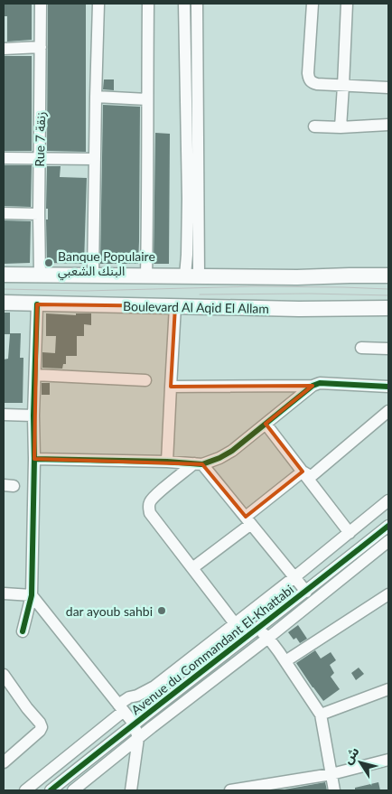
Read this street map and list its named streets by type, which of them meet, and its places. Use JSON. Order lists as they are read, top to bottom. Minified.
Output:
{"streets":{"main road":["Boulevard Al Aqid El Allam"],"street":["Rue 7 زنقة","Avenue du Commandant El-Khattabi"]},"places":["Banque Populaire البنك الشعبي","dar ayoub sahbi"],"north":"top left"}
